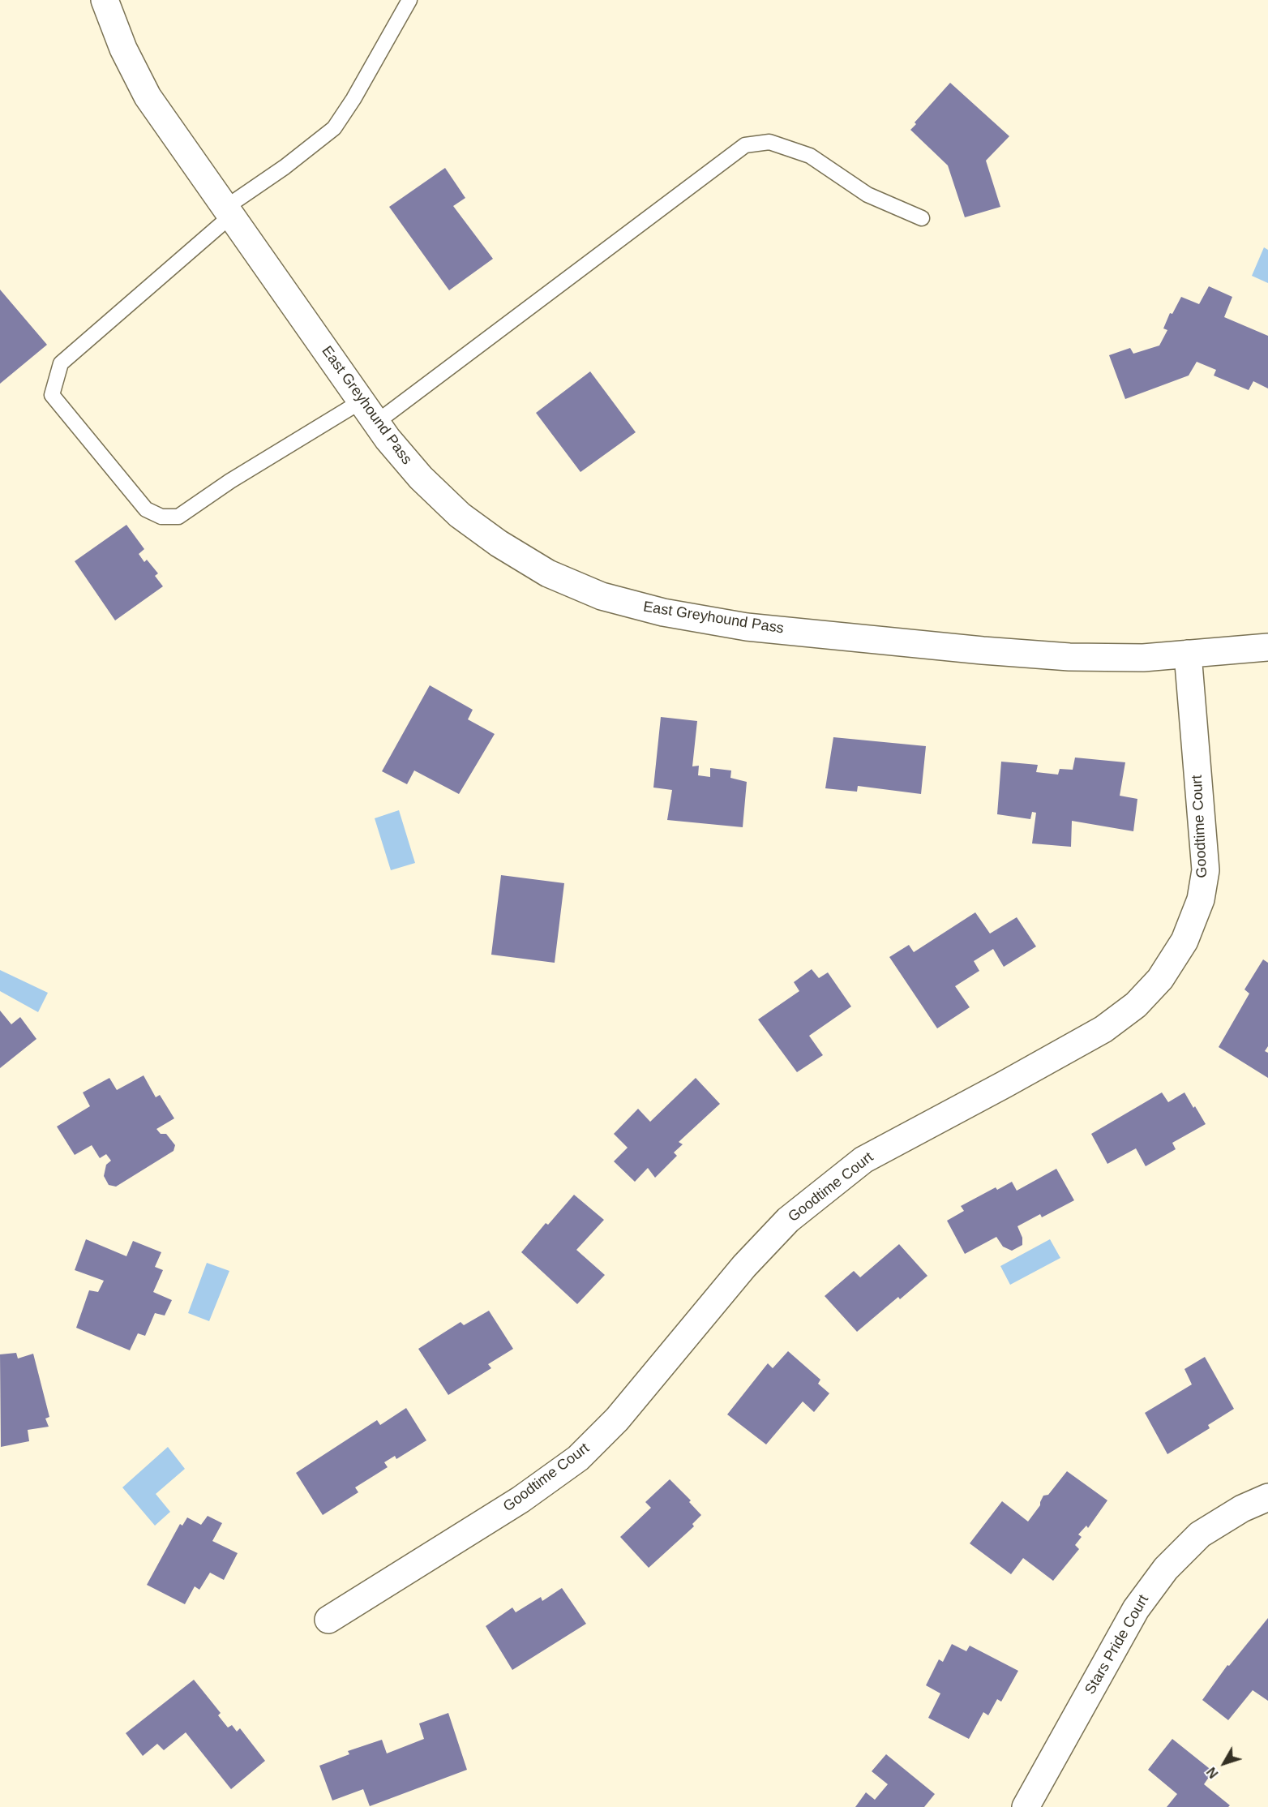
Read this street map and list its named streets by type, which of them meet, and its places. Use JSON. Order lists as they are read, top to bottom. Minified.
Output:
{"streets":{"street":["East Greyhound Pass","Goodtime Court","Stars Pride Court"]},"crossings":[["East Greyhound Pass","Goodtime Court"]],"north":"bottom left"}
